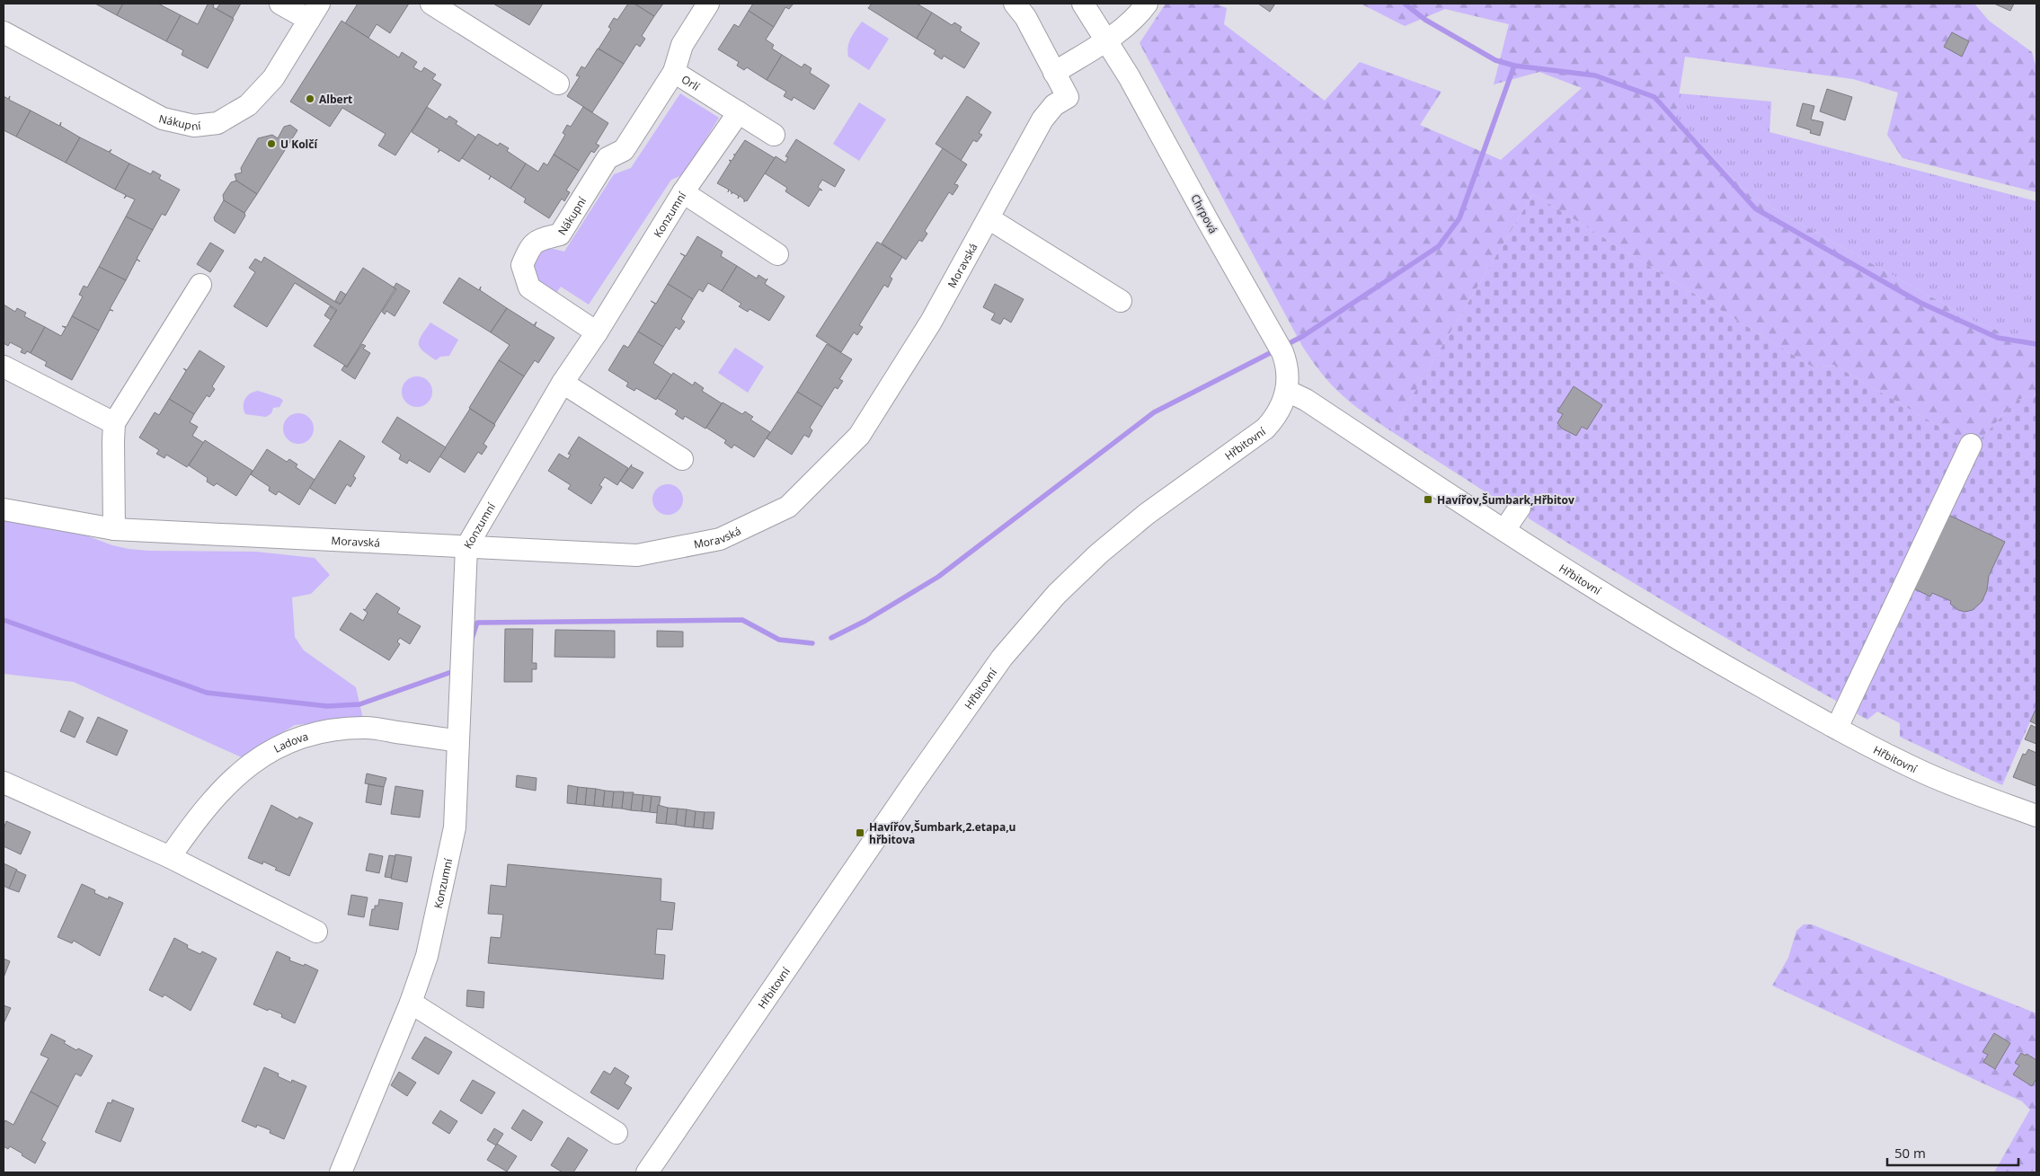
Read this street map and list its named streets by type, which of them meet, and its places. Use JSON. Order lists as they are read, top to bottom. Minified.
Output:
{"streets":{"street":["Orlí","Nákupní","Chrpová","Konzumní","Moravská","Hřbitovní","Ladova"]},"crossings":[["Orlí","Nákupní"],["Orlí","Konzumní"],["Nákupní","Konzumní"],["Chrpová","Hřbitovní"],["Konzumní","Moravská"],["Konzumní","Ladova"]],"places":{"other":["Albert","U Kolčí"],"transit":["Havířov,Šumbark,Hřbitov","Havířov,Šumbark,2.etapa,u hřbitova"]},"scale_bar":"50 m"}
